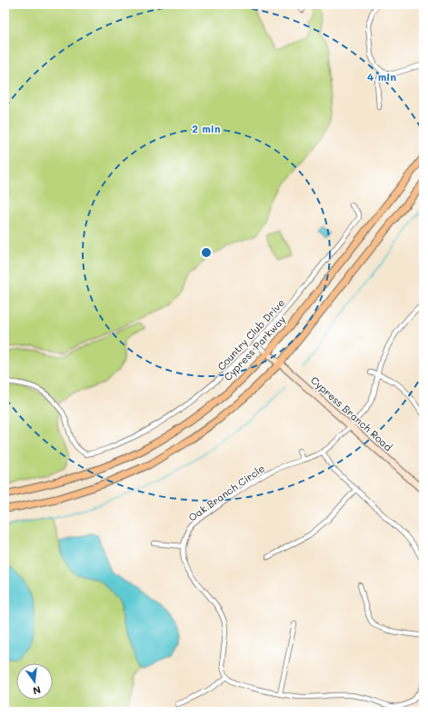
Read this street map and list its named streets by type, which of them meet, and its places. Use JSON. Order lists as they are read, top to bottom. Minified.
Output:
{"streets":{"main road":["Cypress Parkway"],"street":["Country Club Drive","Cypress Branch Road","Oak Branch Circle"]},"crossings":[["Cypress Parkway","Cypress Branch Road"],["Cypress Branch Road","Oak Branch Circle"]],"north":"bottom","rings":["4 min","2 min"]}
